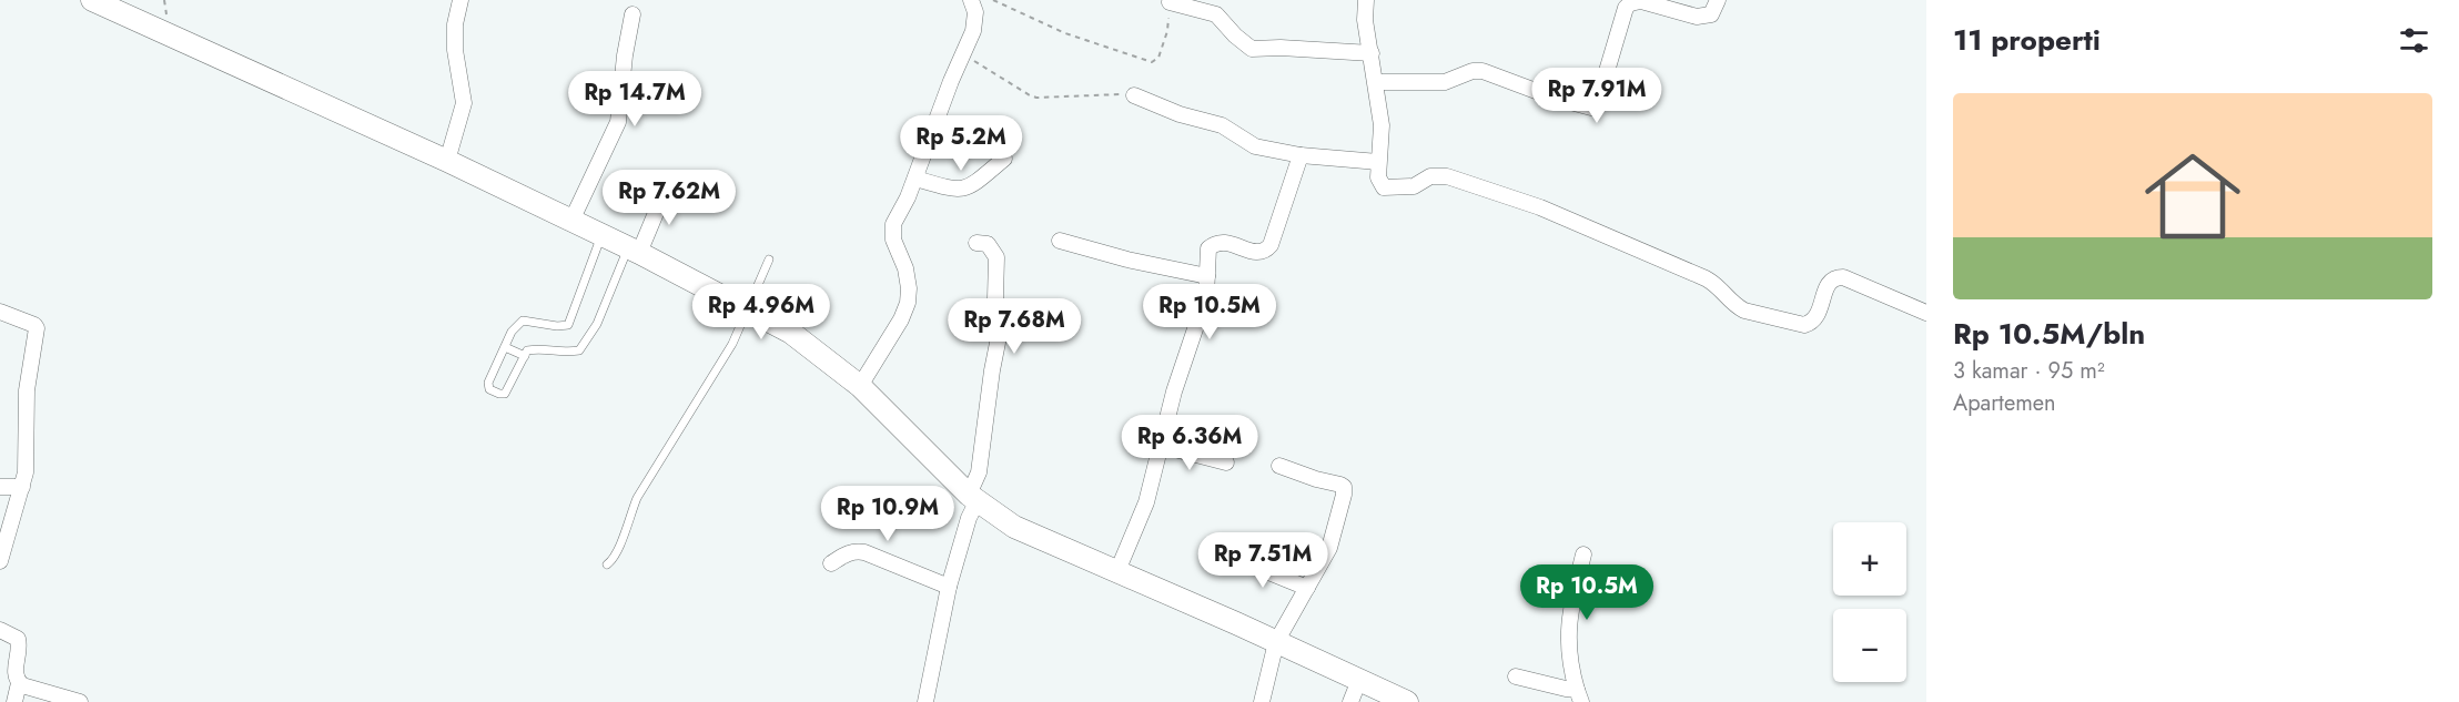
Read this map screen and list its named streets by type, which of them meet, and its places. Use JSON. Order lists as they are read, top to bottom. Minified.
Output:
{"page":{"heading":"11 properti","price":["Rp 7.91M","Rp 14.7M","Rp 5.2M","Rp 7.62M","Rp 4.96M","Rp 10.5M","Rp 7.68M","Rp 6.36M","Rp 10.9M","Rp 7.51M","Rp 10.5M"],"list":[{"name":"Rp 10.5M/bln","note":"3 kamar · 95 m² · Apartemen"}],"map_buttons":["+","−"]}}
